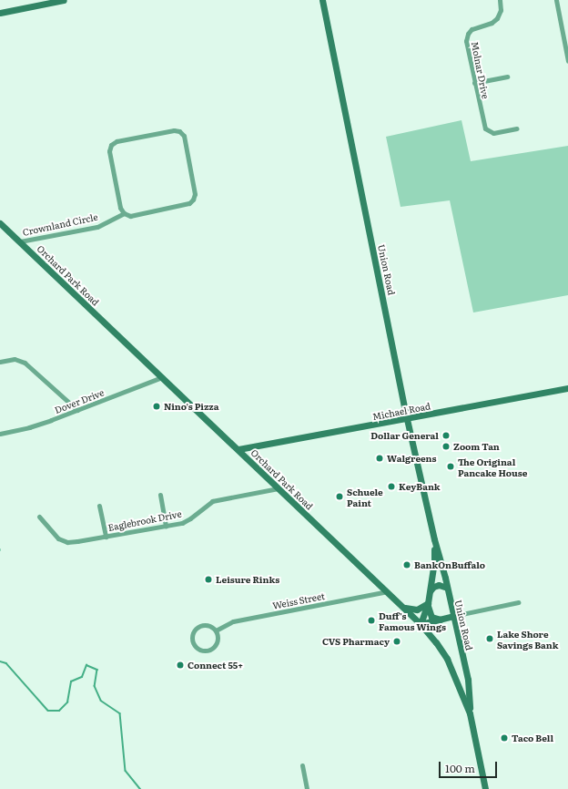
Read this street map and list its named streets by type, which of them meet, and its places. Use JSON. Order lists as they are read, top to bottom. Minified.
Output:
{"streets":{"main road":["Union Road","Orchard Park Road","Michael Road"],"street":["Molnar Drive","Crownland Circle","Dover Drive","Eaglebrook Drive","Weiss Street"]},"crossings":[["Crownland Circle","Orchard Park Road"],["Union Road","Orchard Park Road"],["Union Road","Michael Road"],["Orchard Park Road","Dover Drive"],["Orchard Park Road","Michael Road"],["Orchard Park Road","Eaglebrook Drive"],["Orchard Park Road","Weiss Street"]],"places":["Nino's Pizza","Dollar General","Zoom Tan","Walgreens","The Original Pancake House","KeyBank","Schuele Paint","BankOnBuffalo","Leisure Rinks","Duff's Famous Wings","Lake Shore Savings Bank","CVS Pharmacy","Connect 55+","Taco Bell"],"scale_bar":"100 m"}
